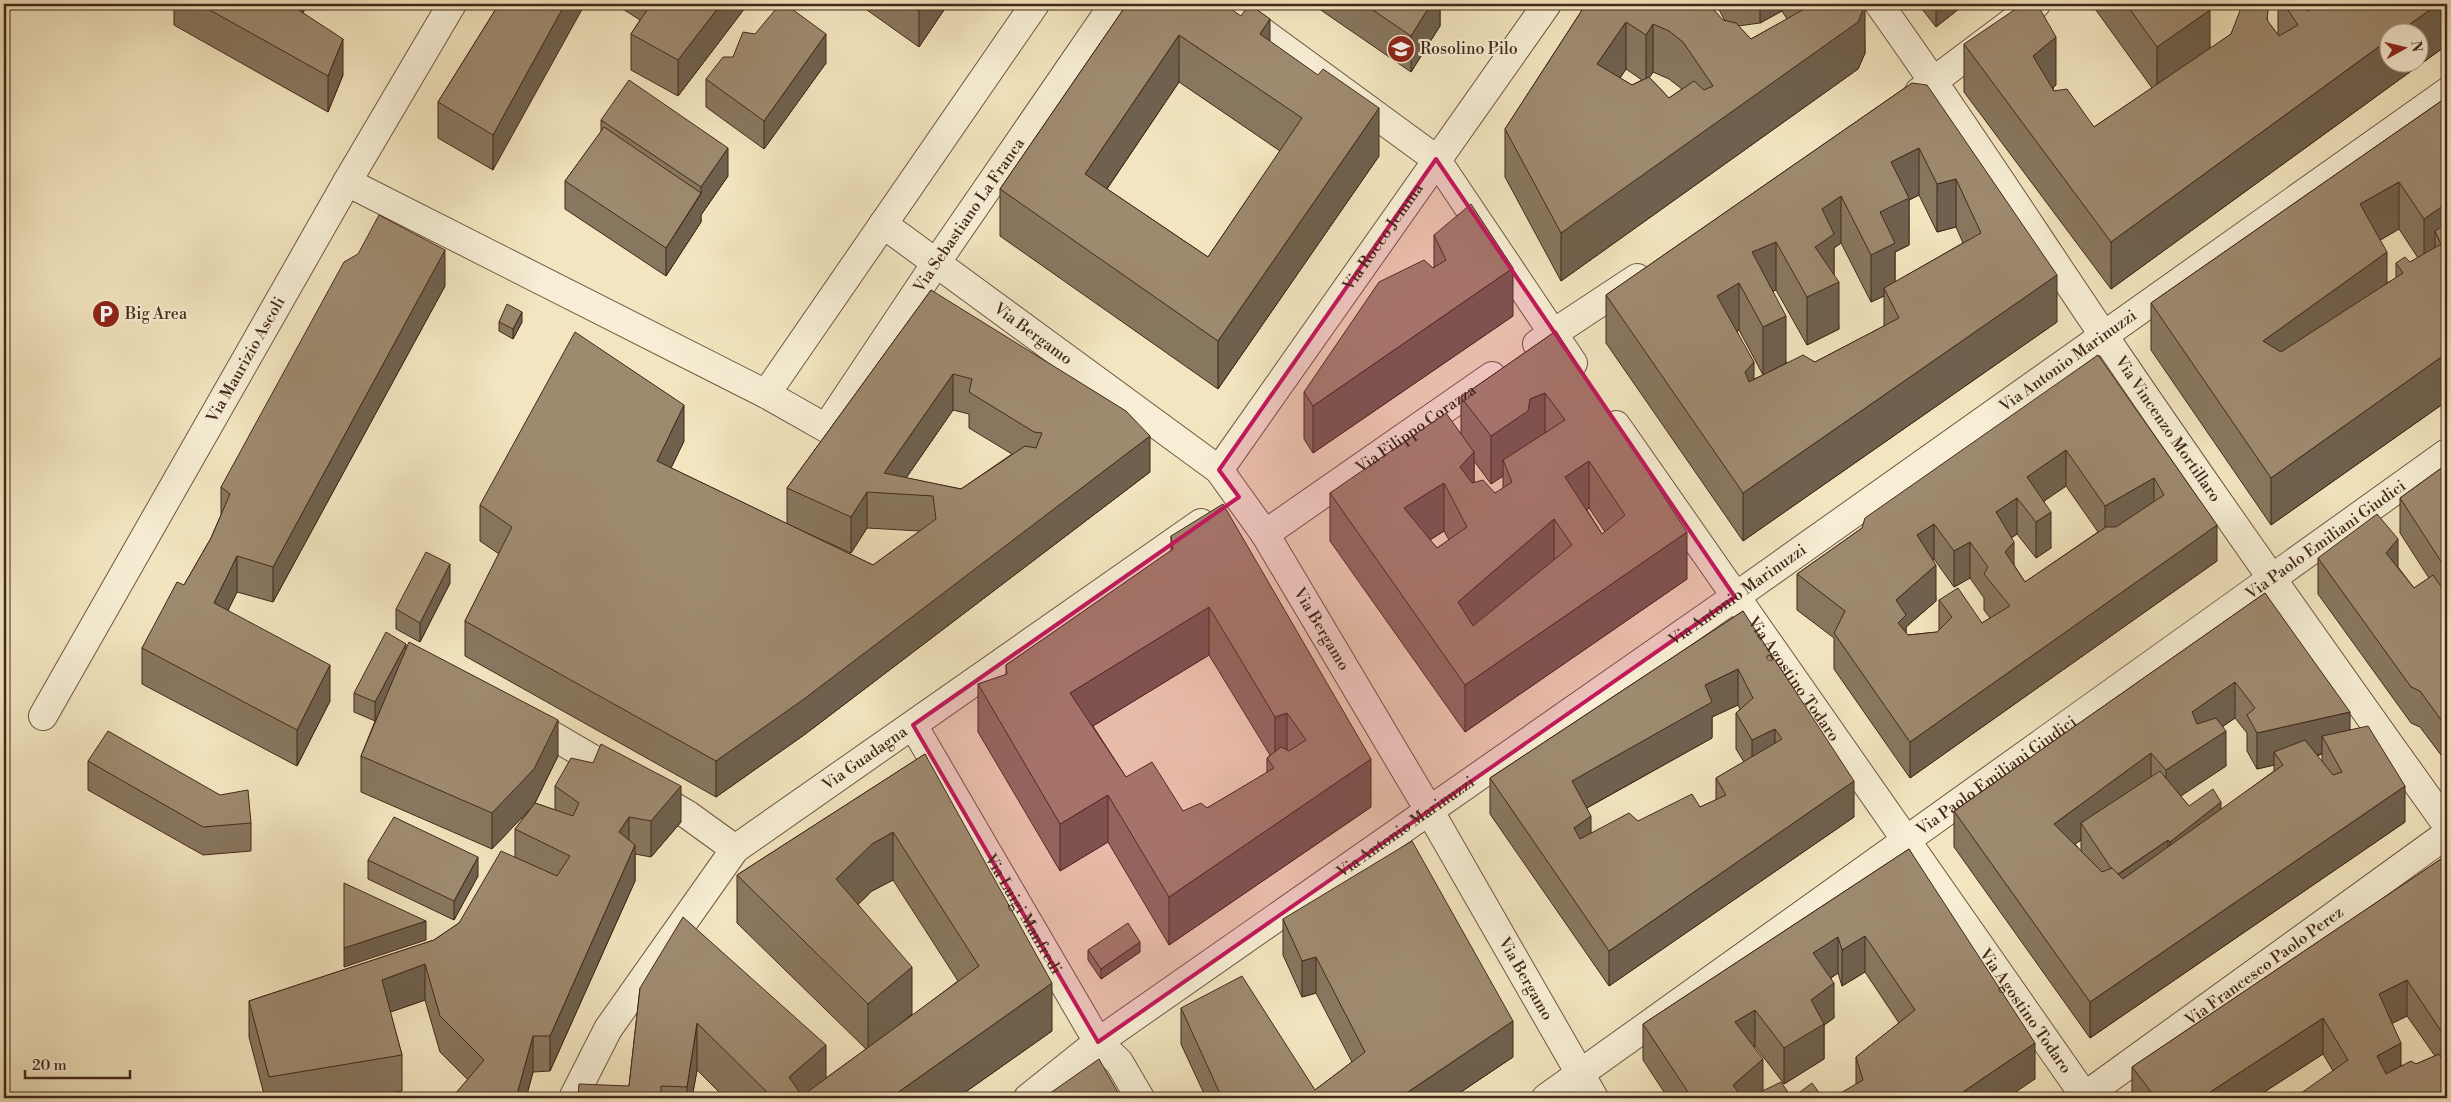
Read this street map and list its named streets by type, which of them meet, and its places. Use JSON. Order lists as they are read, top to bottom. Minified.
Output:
{"streets":{"street":["Via Sebastiano La Franca","Via Rocco Jemma","Via Bergamo","Via Maurizio Ascoli","Via Antonio Marinuzzi","Via Filippo Corazza","Via Vincenzo Mortillaro","Via Paolo Emiliani Giudici","Via Agostino Todaro","Via Guadagna","Via Luigi Manfredi","Via Francesco Paolo Perez"]},"crossings":[["Via Sebastiano La Franca","Via Bergamo"],["Via Rocco Jemma","Via Bergamo"],["Via Bergamo","Via Antonio Marinuzzi"],["Via Bergamo","Via Filippo Corazza"],["Via Bergamo","Via Paolo Emiliani Giudici"],["Via Bergamo","Via Guadagna"],["Via Antonio Marinuzzi","Via Vincenzo Mortillaro"],["Via Antonio Marinuzzi","Via Agostino Todaro"],["Via Antonio Marinuzzi","Via Luigi Manfredi"],["Via Vincenzo Mortillaro","Via Paolo Emiliani Giudici"],["Via Paolo Emiliani Giudici","Via Agostino Todaro"],["Via Agostino Todaro","Via Francesco Paolo Perez"],["Via Guadagna","Via Luigi Manfredi"]],"places":{"school or university":["Rosolino Pilo"],"parking":["Big Area"]},"scale_bar":"20 m","north":"right"}
